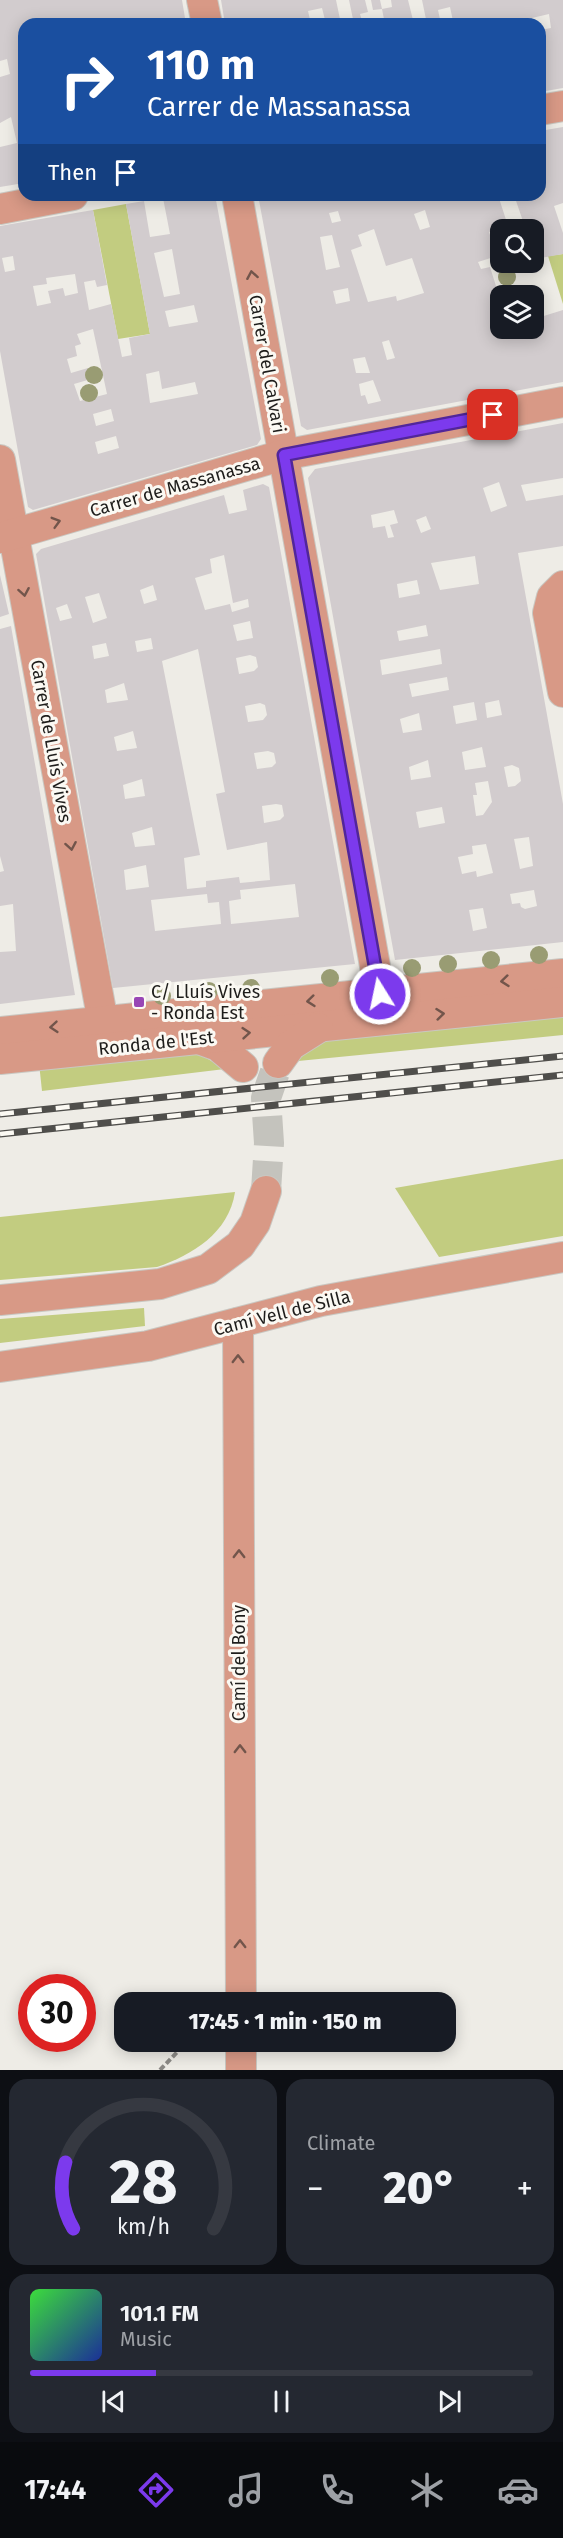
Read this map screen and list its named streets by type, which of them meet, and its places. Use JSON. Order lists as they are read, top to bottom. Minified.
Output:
{"streets":{"street":["Carrer del Calvari","Carrer de Massanassa","Carrer de Lluís Vives","Ronda de l'Est","Camí Vell de Silla","Camí del Bony"]},"crossings":[["Carrer del Calvari","Carrer de Massanassa"],["Carrer del Calvari","Ronda de l'Est"],["Carrer de Massanassa","Carrer de Lluís Vives"],["Carrer de Lluís Vives","Ronda de l'Est"],["Camí Vell de Silla","Camí del Bony"]],"one_way":["Carrer de Massanassa","Carrer de Lluís Vives","Camí del Bony"],"places":{"transit":["C/ Lluís Vives - Ronda Est"]},"page":{"turn":["110 m","Carrer de Massanassa"],"then":"Then","limit":"30","trip":"17:45 · 1 min · 150 m","tile":"Climate","heat":["−","20°","+"],"song":["101.1 FM","Music"],"tabs":"17:44","gauge":["28","km/h"]}}
